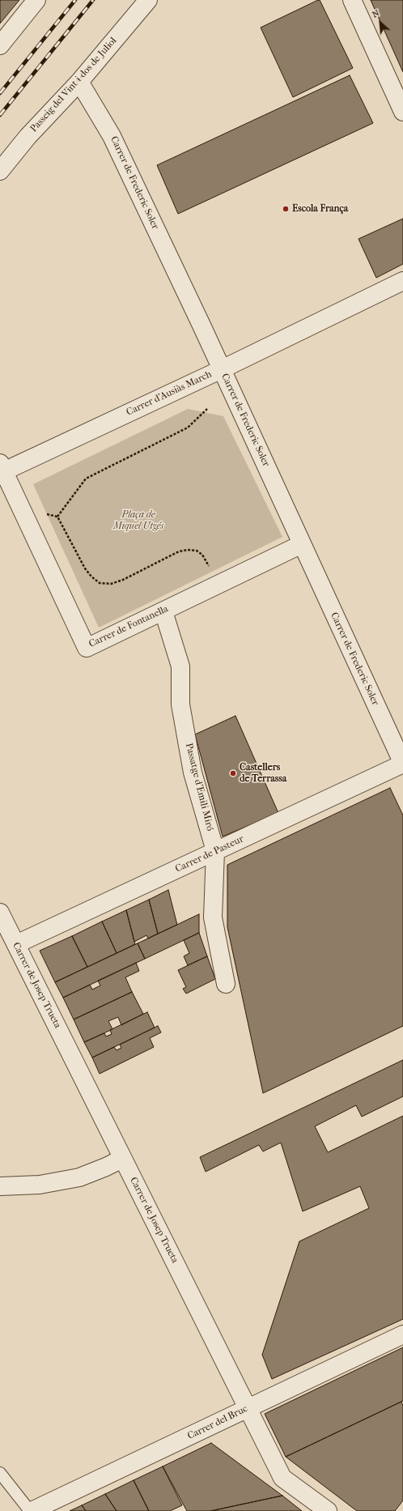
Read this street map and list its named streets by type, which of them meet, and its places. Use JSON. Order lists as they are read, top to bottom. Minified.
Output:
{"streets":{"street":["Passeig del Vint-i-dos de Juliol","Carrer de Frederic Soler","Carrer d'Ausiàs March","Carrer de Fontanella","Passatge d'Emili Miró","Carrer de Pasteur","Carrer de Josep Trueta","Carrer del Bruc"]},"crossings":[["Passeig del Vint-i-dos de Juliol","Carrer de Frederic Soler"],["Carrer de Frederic Soler","Carrer d'Ausiàs March"],["Carrer de Frederic Soler","Carrer de Fontanella"],["Carrer de Frederic Soler","Carrer de Pasteur"],["Carrer d'Ausiàs March","Carrer de Fontanella"],["Carrer de Fontanella","Passatge d'Emili Miró"],["Passatge d'Emili Miró","Carrer de Pasteur"],["Carrer de Pasteur","Carrer de Josep Trueta"],["Carrer de Josep Trueta","Carrer del Bruc"]],"parks":["Plaça de Miquel Utgés"],"places":["Escola França","Castellers de Terrassa"],"north":"top left"}
